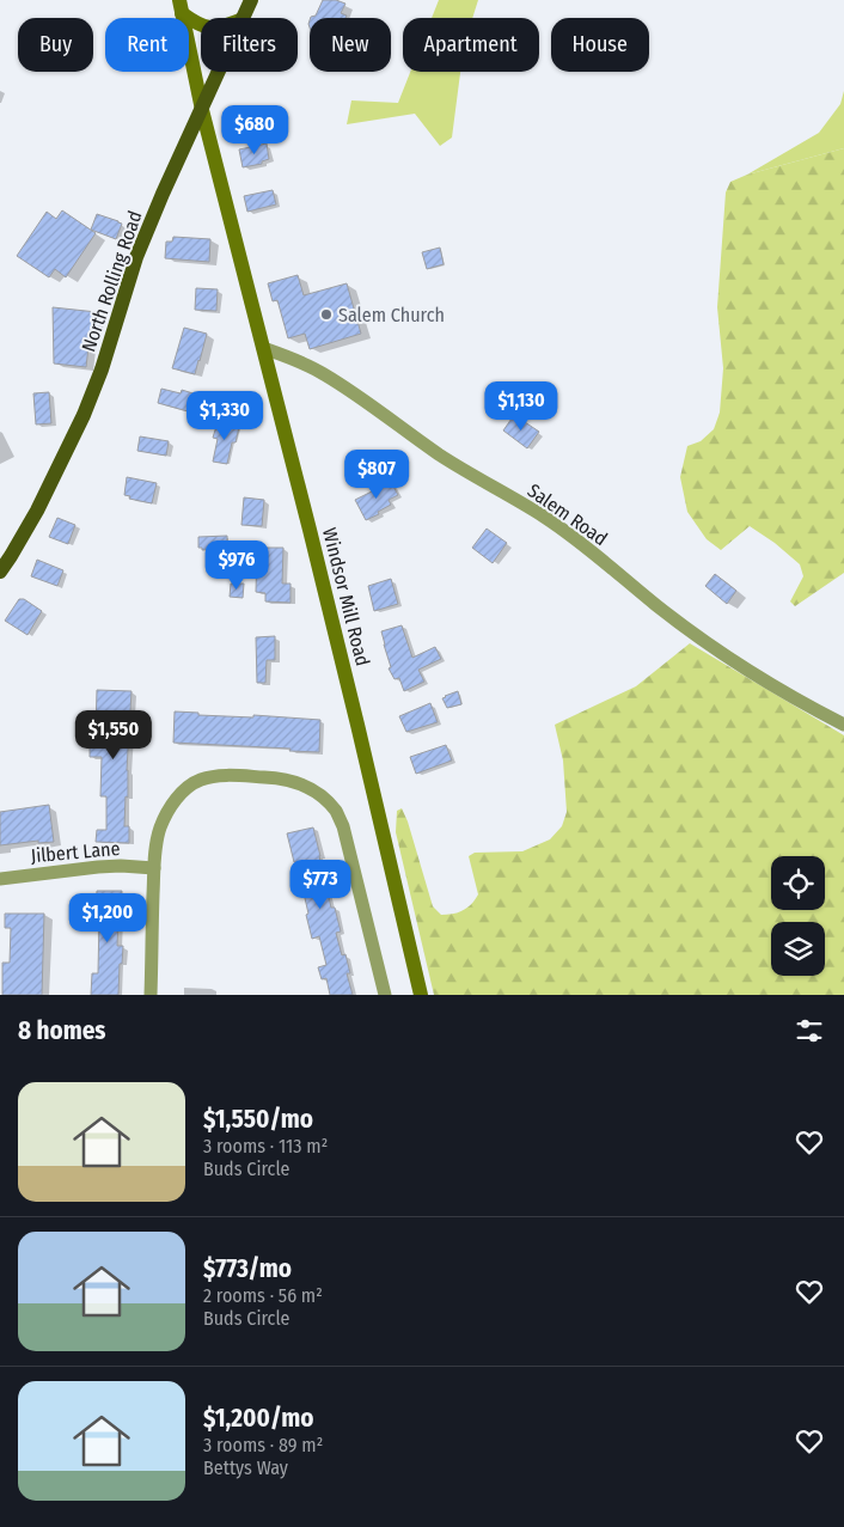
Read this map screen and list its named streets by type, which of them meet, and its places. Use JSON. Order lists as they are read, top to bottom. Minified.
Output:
{"streets":{"main road":["North Rolling Road","Windsor Mill Road"],"street":["Salem Road","Jilbert Lane"]},"crossings":[["North Rolling Road","Windsor Mill Road"],["Salem Road","Windsor Mill Road"]],"places":["Salem Church"],"page":{"chip":["Buy","Rent","Filters","New","Apartment","House"],"price":["$680","$1,130","$1,330","$807","$976","$1,550","$773","$1,200"],"heading":"8 homes","list":[{"name":"$1,550/mo","note":"3 rooms · 113 m² · Buds Circle"},{"name":"$773/mo","note":"2 rooms · 56 m² · Buds Circle"},{"name":"$1,200/mo","note":"3 rooms · 89 m² · Bettys Way"}]}}
